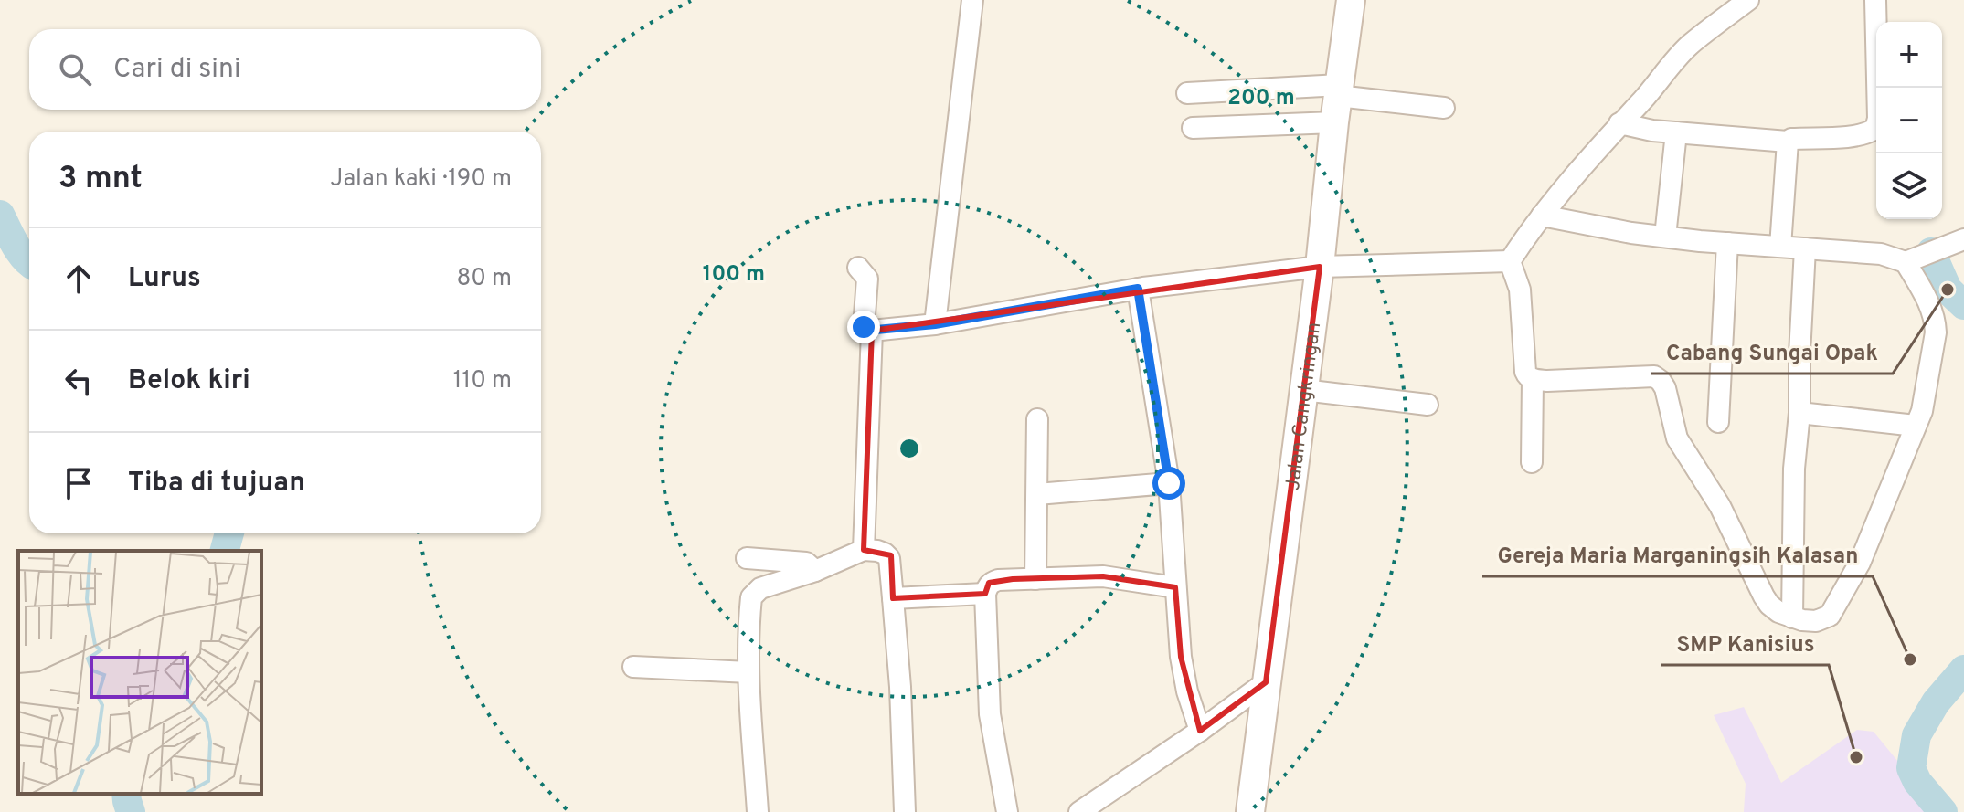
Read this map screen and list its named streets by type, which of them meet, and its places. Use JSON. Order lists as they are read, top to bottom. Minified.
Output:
{"streets":{"main road":["Jalan Cangkringan"]},"places":["Cabang Sungai Opak","Gereja Maria Marganingsih Kalasan","SMP Kanisius"],"page":{"map_buttons":["+","−"],"search":"Cari di sini","heading":["3 mnt","Jalan kaki · 190 m"],"list":[["Lurus","80 m"],["Belok kiri","110 m"],"Tiba di tujuan"]},"rings":["200 m","100 m"]}
